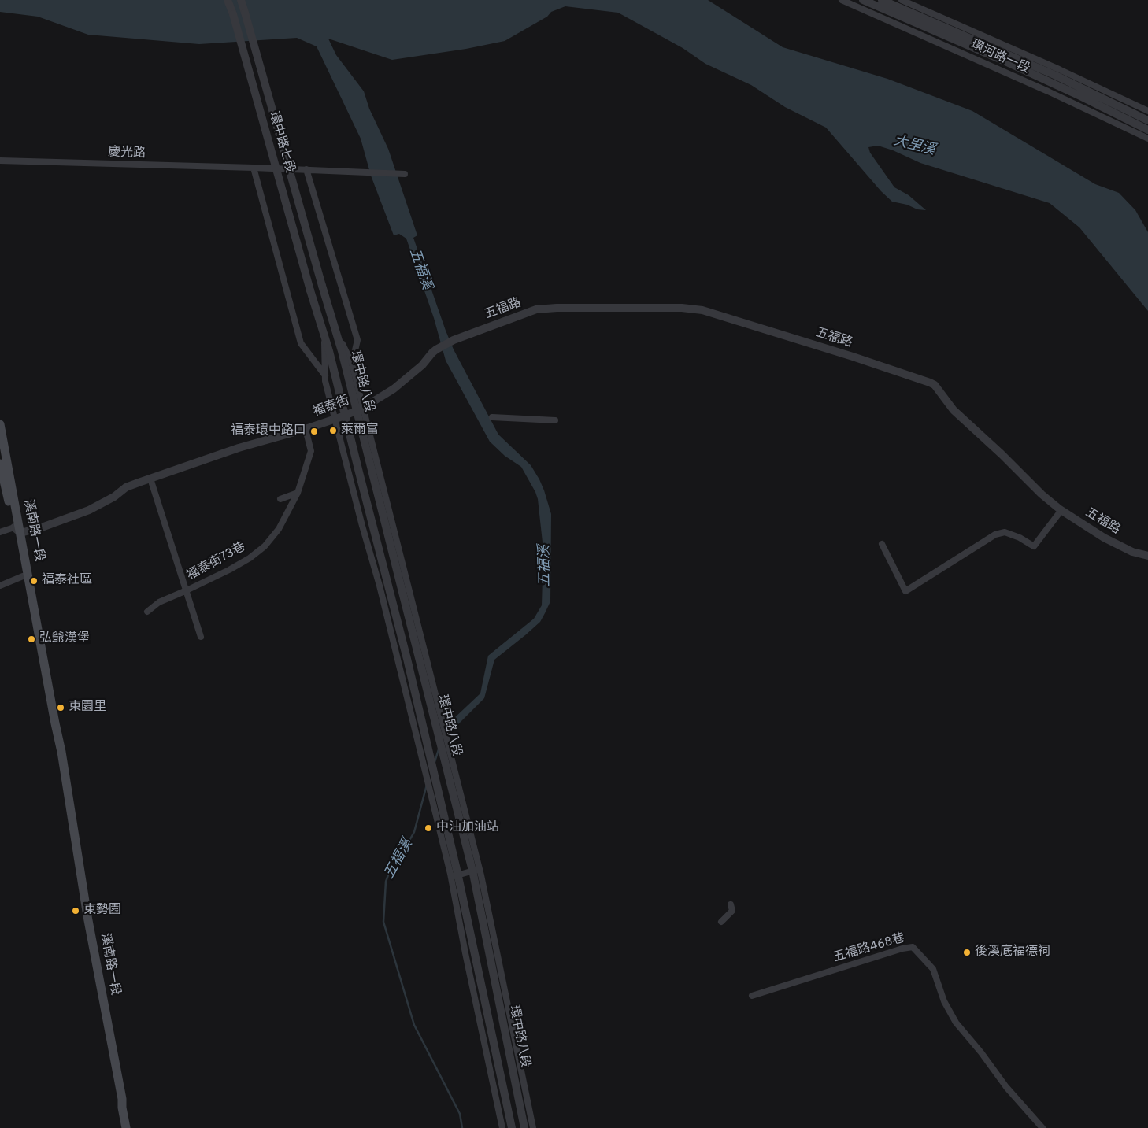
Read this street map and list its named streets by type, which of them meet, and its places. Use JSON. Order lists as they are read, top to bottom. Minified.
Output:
{"streets":{"main road":["溪南路一段"],"street":["環河路一段","環中路七段","慶光路","五福路","環中路八段","福泰街","福泰街73巷","五福路468巷"]},"crossings":[["環中路七段","環中路八段"],["慶光路","環中路八段"],["五福路","福泰街"],["環中路八段","福泰街"],["福泰街","溪南路一段"],["福泰街","福泰街73巷"]],"water":["大里溪","五福溪"],"places":["萊爾富","福泰環中路口","福泰社區","弘爺漢堡","東園里","中油加油站","東勢園","後溪底福德祠"]}
